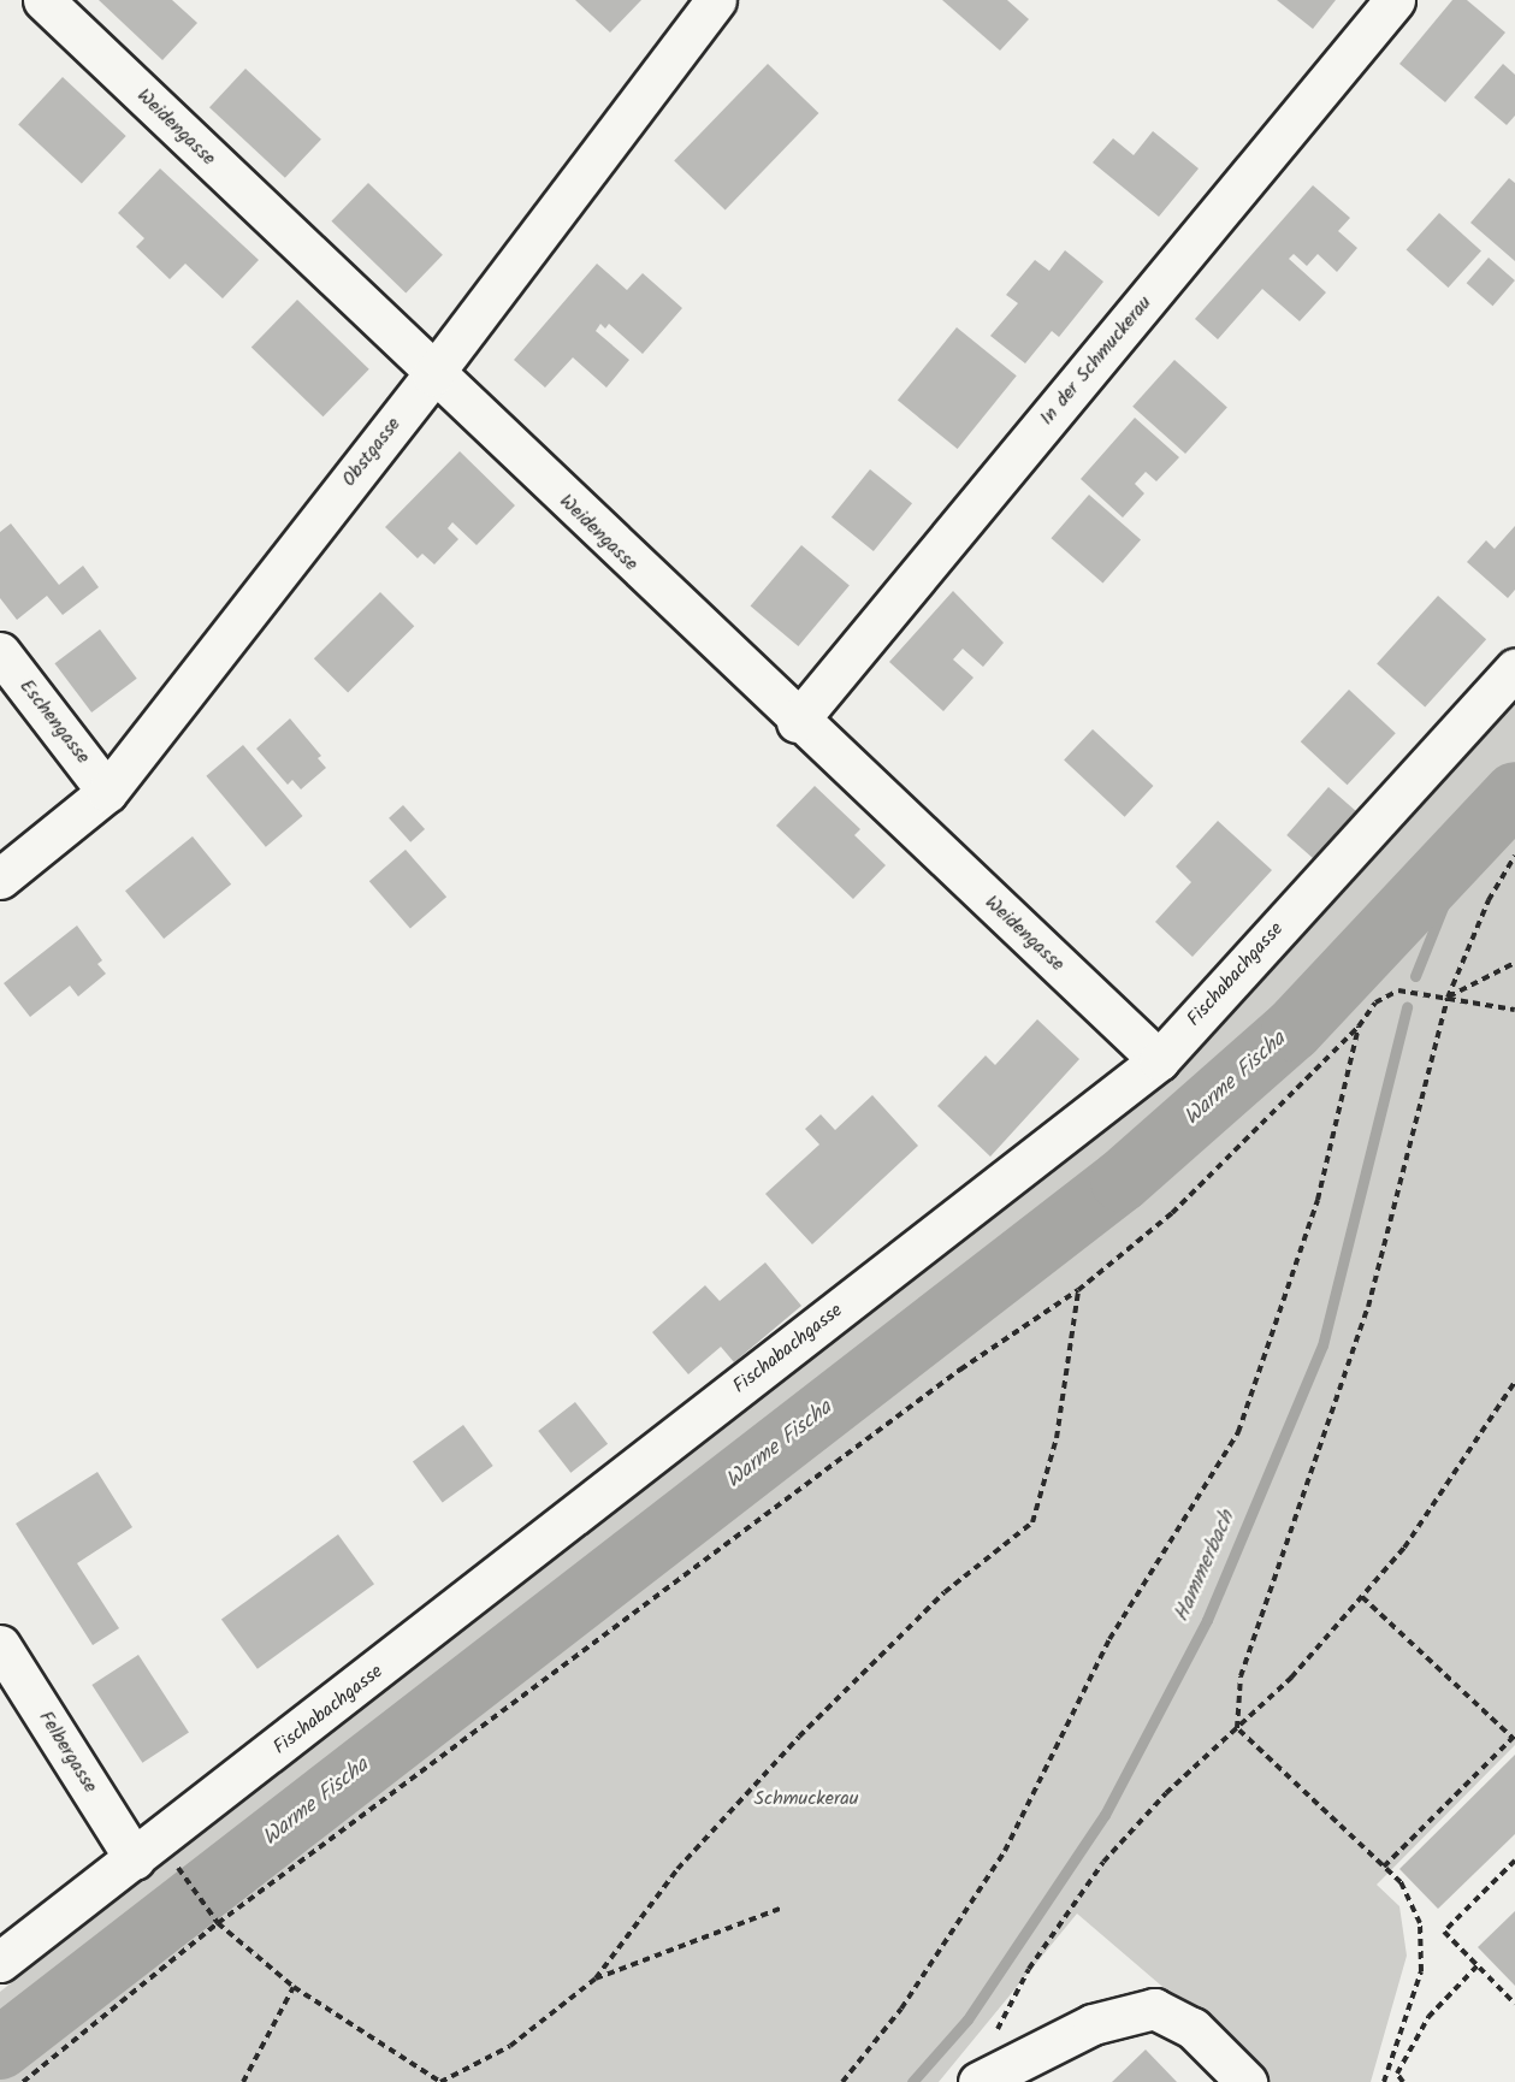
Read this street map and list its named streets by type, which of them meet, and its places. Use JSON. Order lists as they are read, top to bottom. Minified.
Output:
{"streets":{"street":["Weidengasse","In der Schmuckerau","Obstgasse","Eschengasse","Fischabachgasse","Felbergasse"]},"crossings":[["Weidengasse","In der Schmuckerau"],["Weidengasse","Obstgasse"],["Weidengasse","Fischabachgasse"],["Obstgasse","Eschengasse"],["Fischabachgasse","Felbergasse"]],"water":["Warme Fischa","Hammerbach"],"parks":["Schmuckerau"]}
